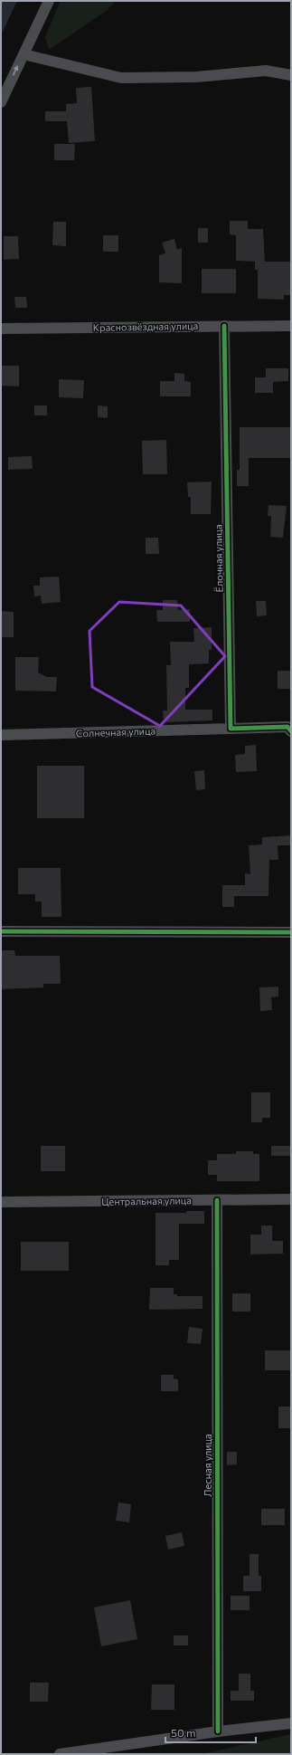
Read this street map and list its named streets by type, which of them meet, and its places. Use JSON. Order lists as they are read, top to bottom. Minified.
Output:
{"streets":{"street":["Краснозвёздная улица","Ёлочная улица","Солнечная улица","Центральная улица","Лесная улица"]},"crossings":[["Краснозвёздная улица","Ёлочная улица"],["Ёлочная улица","Солнечная улица"],["Центральная улица","Лесная улица"]],"scale_bar":"50 m"}
